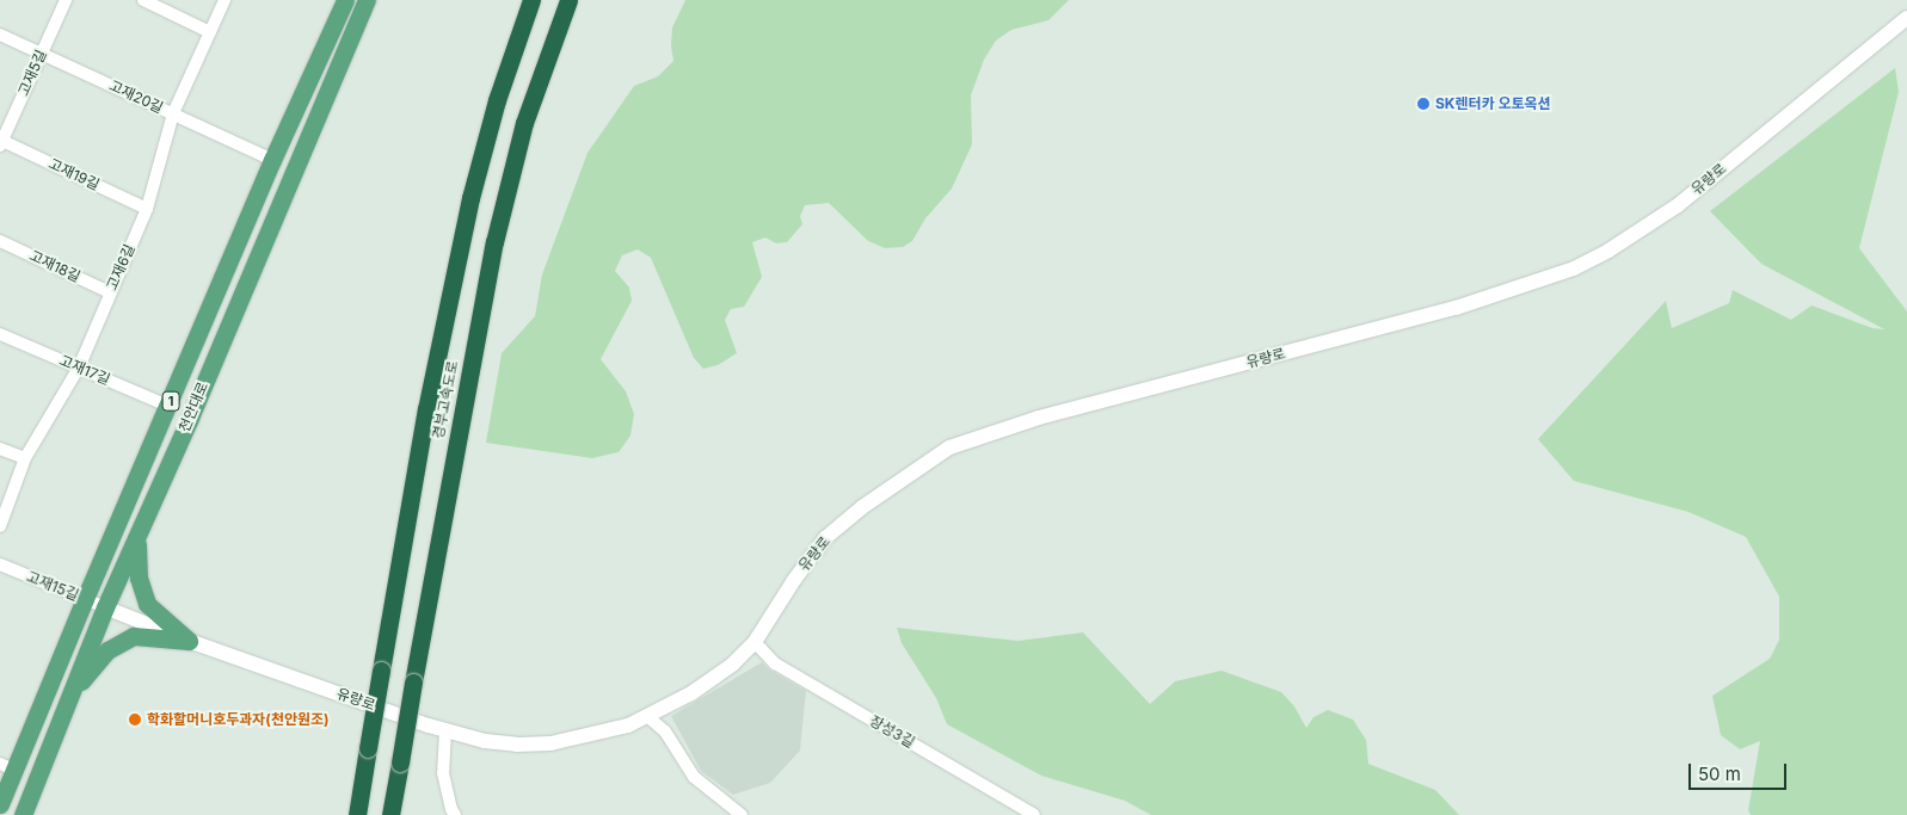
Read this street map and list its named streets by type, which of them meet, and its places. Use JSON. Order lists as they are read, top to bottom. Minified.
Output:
{"streets":{"highway":["경부고속도로"],"main road":["1","천안대로"],"street":["고재5길","고재20길","고재19길","유량로","고재18길","고재6길","고재17길","고재15길","장성3길"]},"crossings":[["고재5길","고재20길"],["고재5길","고재19길"],["고재20길","고재6길"],["고재20길","천안대로"],["고재19길","고재6길"],["유량로","천안대로"],["유량로","고재15길"],["유량로","장성3길"],["고재18길","고재6길"],["고재6길","고재17길"],["고재17길","천안대로"],["천안대로","고재15길"]],"places":["SK렌터카 오토옥션","학화할머니호두과자(천안원조)"],"scale_bar":"50 m"}
